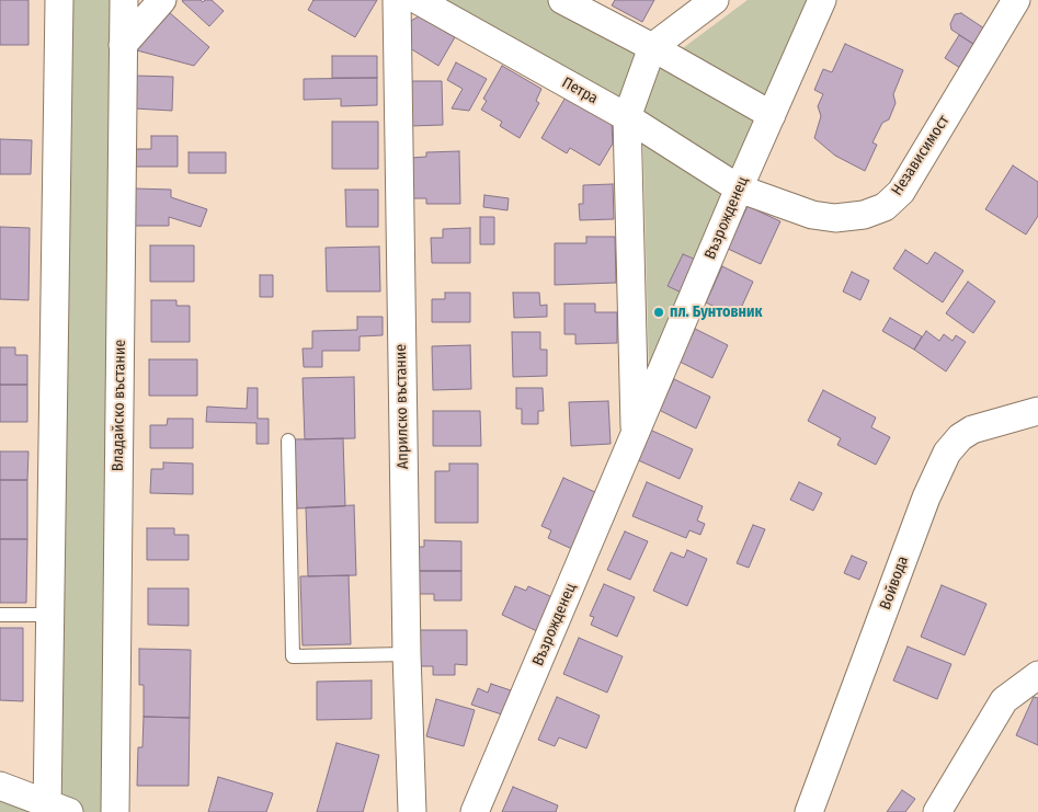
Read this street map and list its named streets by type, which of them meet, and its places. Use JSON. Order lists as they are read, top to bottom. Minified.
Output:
{"streets":{"street":["Петра","Независимост","Възрожденец","Владайско въстание","Априлско въстание","Войвода"]},"crossings":[["Петра","Независимост"],["Петра","Възрожденец"],["Независимост","Възрожденец"]],"places":["пл. Бунтовник"]}
